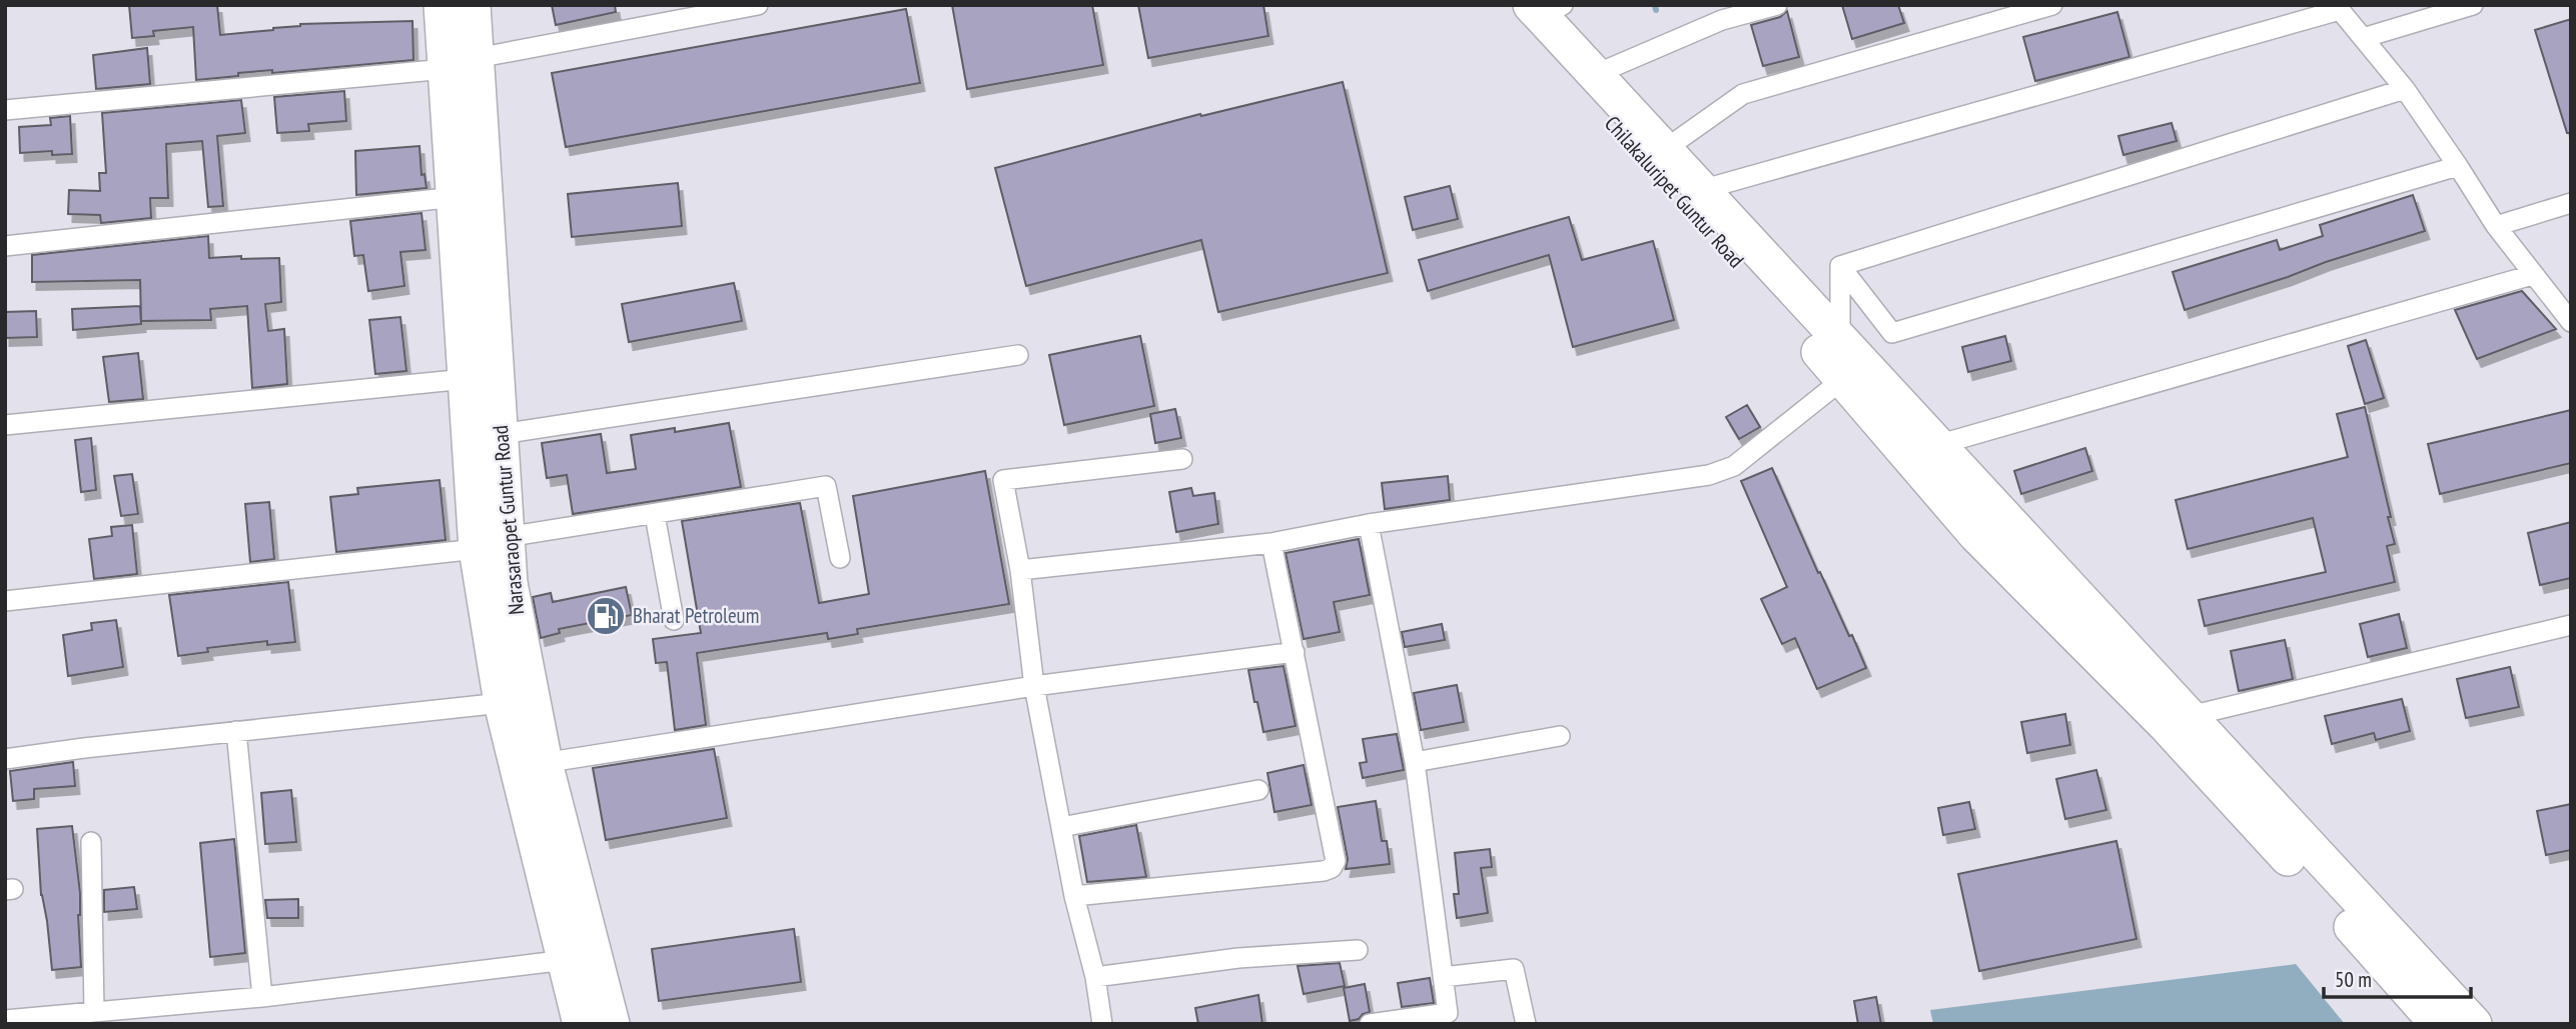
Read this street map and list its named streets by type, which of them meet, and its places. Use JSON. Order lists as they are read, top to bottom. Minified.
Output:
{"streets":{"highway":["Chilakaluripet Guntur Road","Narasaraopet Guntur Road"]},"places":{"fuel station":["Bharat Petroleum"]},"scale_bar":"50 m"}
